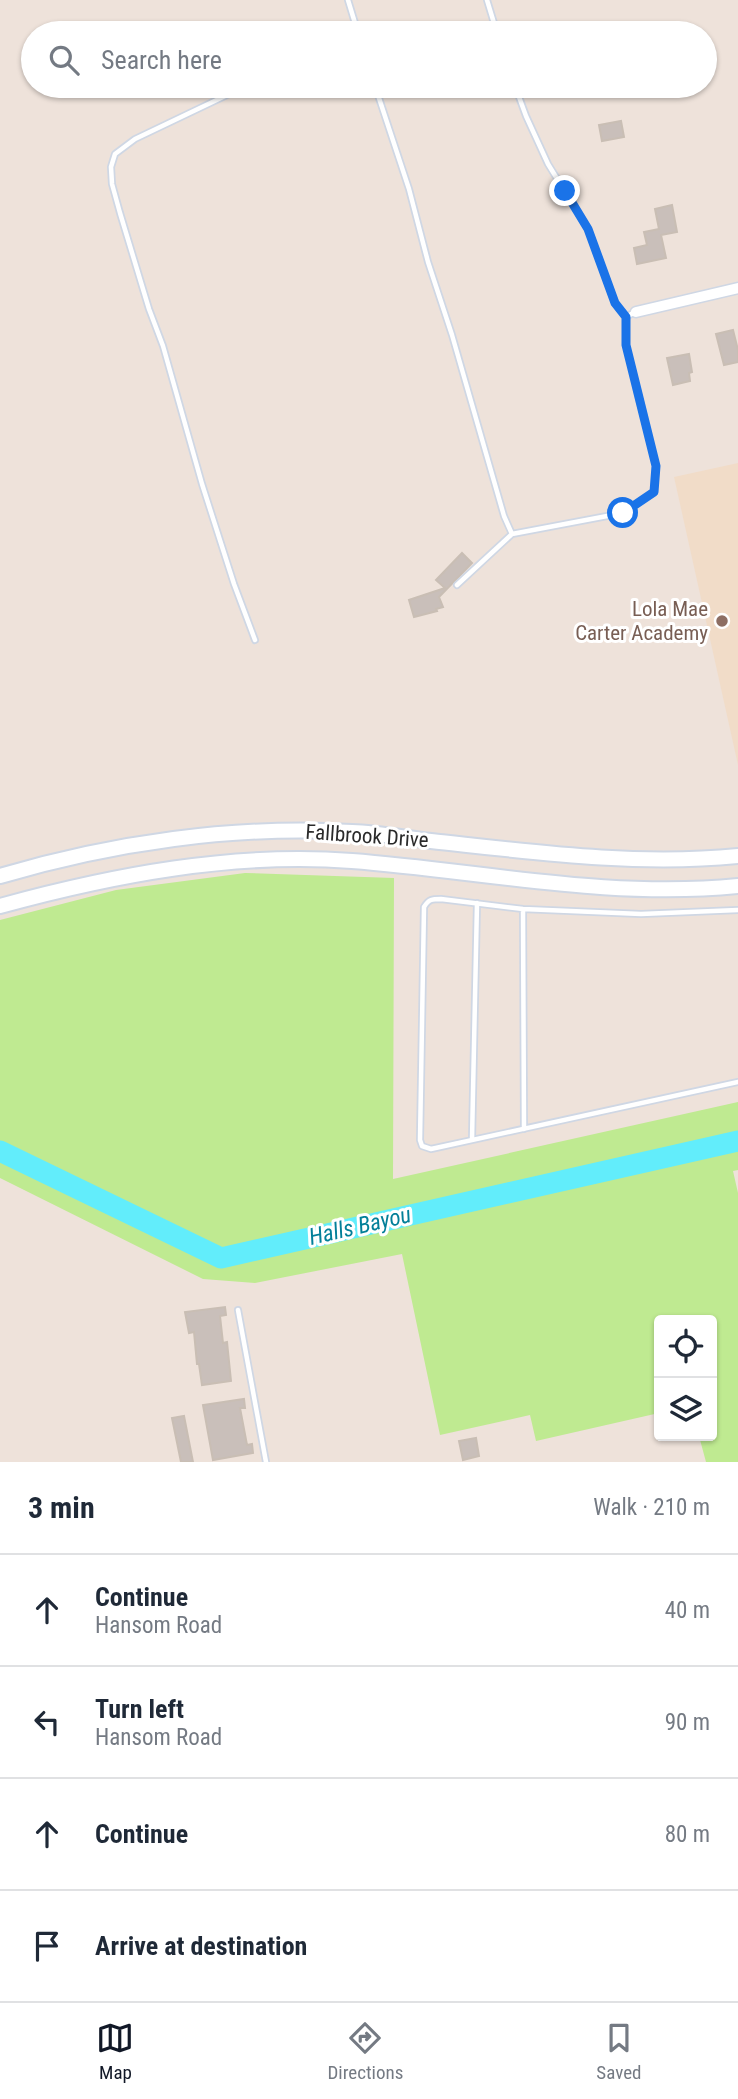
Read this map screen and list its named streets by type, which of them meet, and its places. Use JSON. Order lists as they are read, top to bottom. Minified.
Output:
{"streets":{"main road":["Fallbrook Drive"]},"water":["Halls Bayou"],"places":["Lola Mae Carter Academy"],"page":{"search":"Search here","heading":["3 min","Walk · 210 m"],"list":[["Continue","Hansom Road","40 m"],["Turn left","Hansom Road","90 m"],["Continue","80 m"],"Arrive at destination"],"nav":["Map","Directions","Saved"]}}
